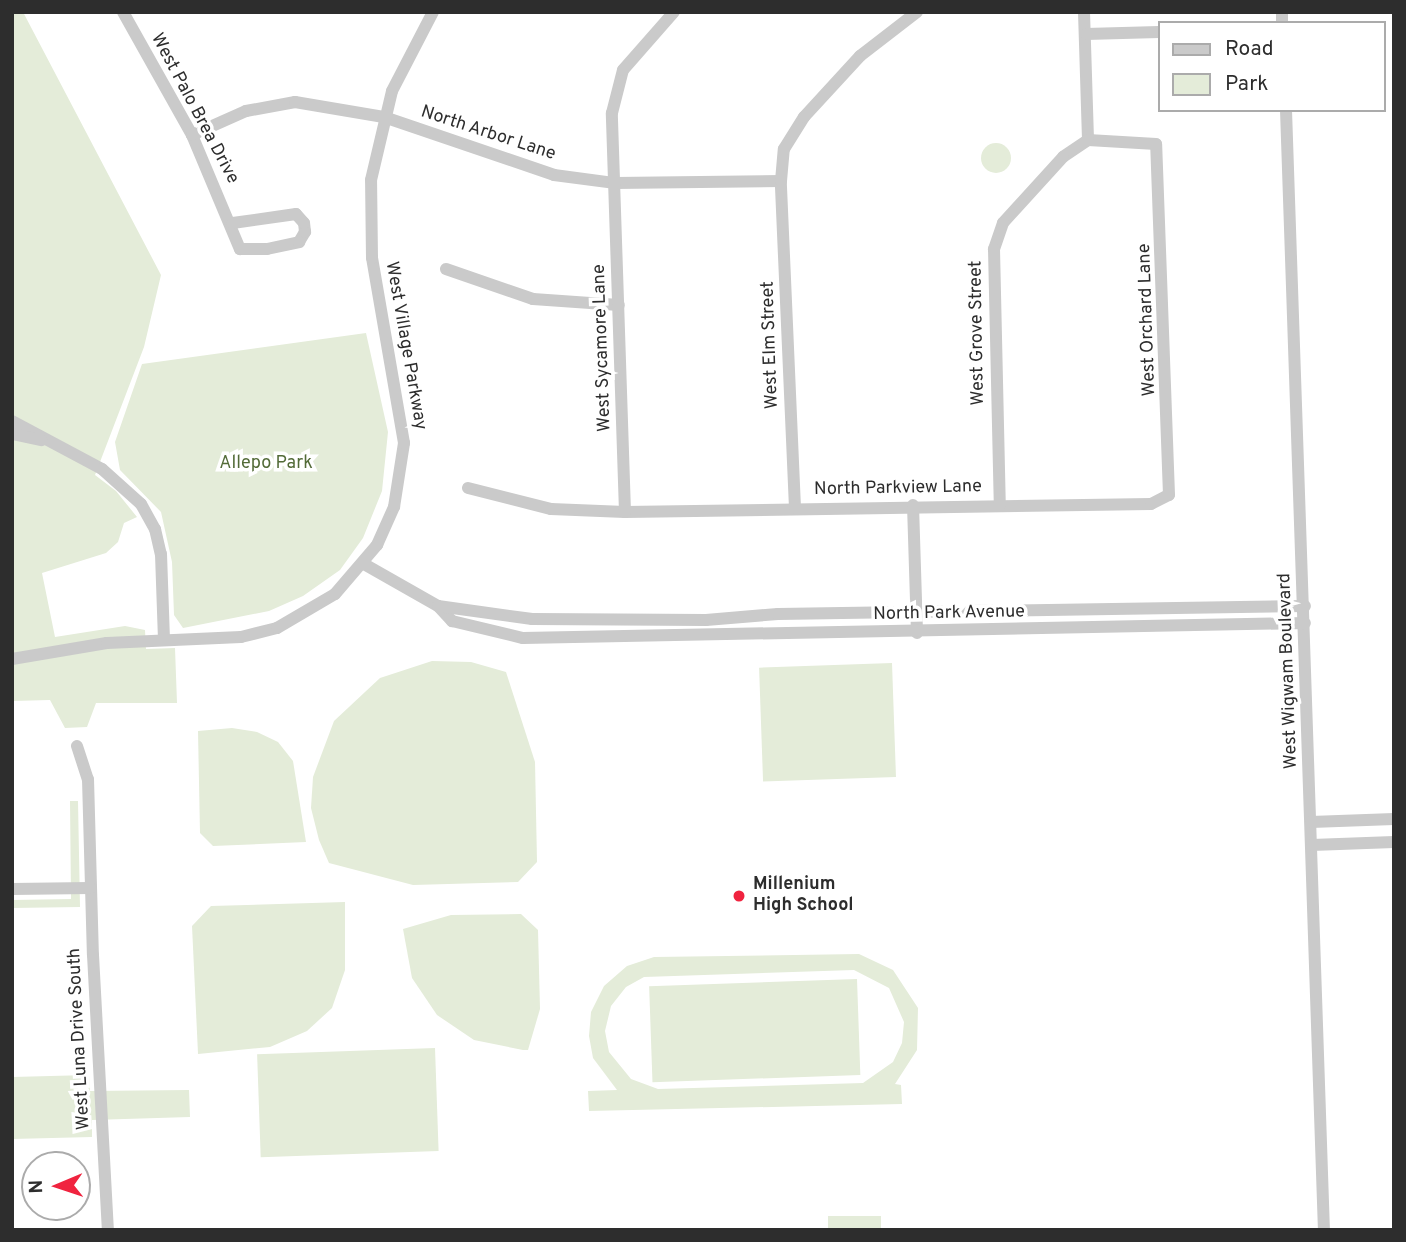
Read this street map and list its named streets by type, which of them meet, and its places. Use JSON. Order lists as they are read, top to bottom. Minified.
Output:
{"streets":{"street":["West Palo Brea Drive","North Arbor Lane","West Orchard Lane","West Grove Street","West Elm Street","West Village Parkway","West Sycamore Lane","North Parkview Lane","North Park Avenue","West Wigwam Boulevard","West Luna Drive South"]},"crossings":[["West Palo Brea Drive","North Arbor Lane"],["North Arbor Lane","West Elm Street"],["North Arbor Lane","West Village Parkway"],["North Arbor Lane","West Sycamore Lane"],["West Orchard Lane","West Grove Street"],["West Orchard Lane","North Parkview Lane"],["West Grove Street","North Parkview Lane"],["West Elm Street","North Parkview Lane"],["West Village Parkway","North Park Avenue"],["West Sycamore Lane","North Parkview Lane"],["North Park Avenue","West Wigwam Boulevard"]],"parks":["Allepo Park"],"places":["Millenium High School"],"legend":["Road","Park"],"north":"left"}
